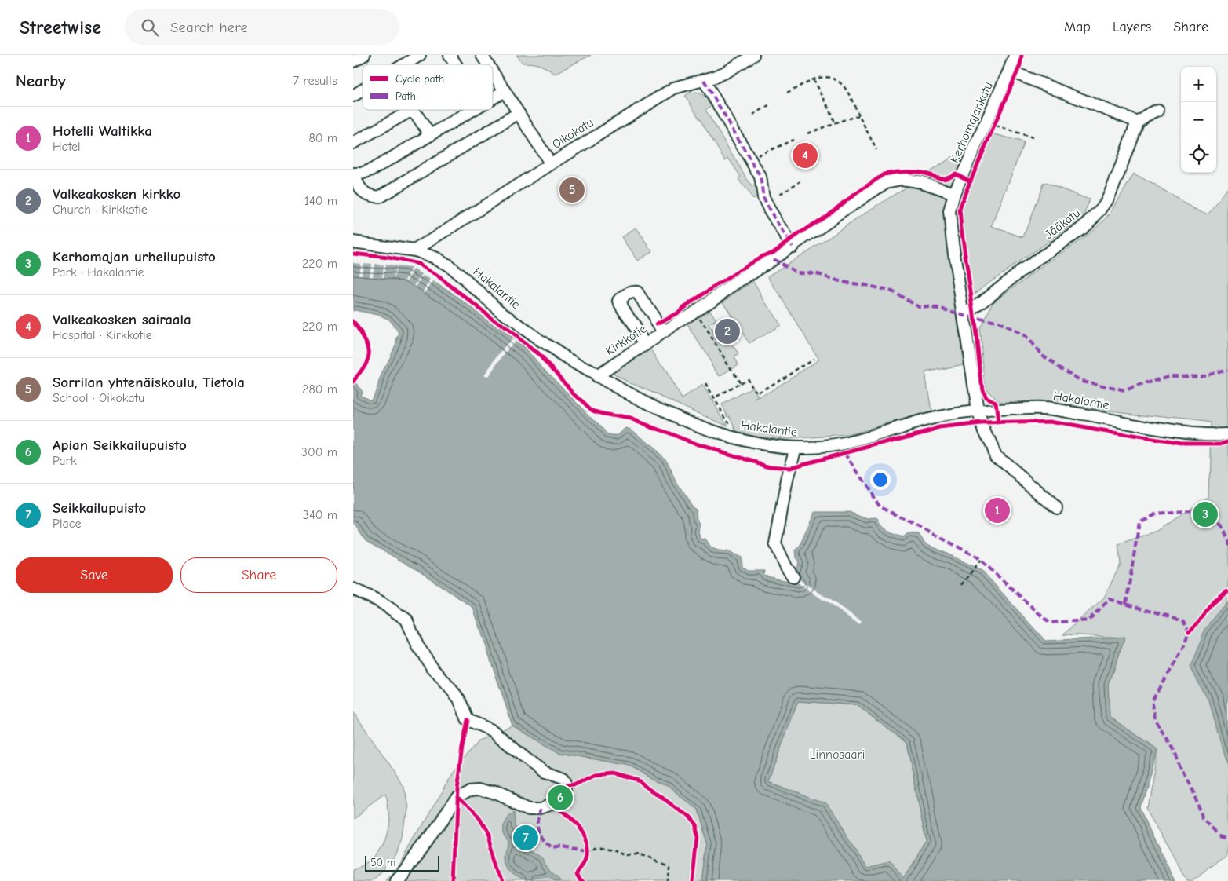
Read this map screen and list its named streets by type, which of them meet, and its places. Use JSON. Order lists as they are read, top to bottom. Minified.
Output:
{"streets":{"street":["Kerhomajankatu","Oikokatu","Jääkatu","Hakalantie","Kirkkotie"]},"crossings":[["Kerhomajankatu","Jääkatu"],["Kerhomajankatu","Hakalantie"],["Kerhomajankatu","Kirkkotie"],["Oikokatu","Hakalantie"],["Hakalantie","Kirkkotie"]],"parks":["Linnosaari"],"legend":["Cycle path","Path"],"scale_bar":"50 m","page":{"header":"Streetwise","search":"Search here","nav":["Map","Layers","Share"],"heading":["Nearby","7 results"],"map_buttons":["+","−"],"list":[{"mark":"1","name":"Hotelli Waltikka","note":"Hotel","value":"80 m"},{"mark":"2","name":"Valkeakosken kirkko","note":"Church · Kirkkotie","value":"140 m"},{"mark":"3","name":"Kerhomajan urheilupuisto","note":"Park · Hakalantie","value":"220 m"},{"mark":"4","name":"Valkeakosken sairaala","note":"Hospital · Kirkkotie","value":"220 m"},{"mark":"5","name":"Sorrilan yhtenäiskoulu, Tietola","note":"School · Oikokatu","value":"280 m"},{"mark":"6","name":"Apian Seikkailupuisto","note":"Park","value":"300 m"},{"mark":"7","name":"Seikkailupuisto","note":"Place","value":"340 m"}],"pins":["4","5","2","1","3","6","7"],"buttons":["Save","Share"],"scale":"50 m"}}
